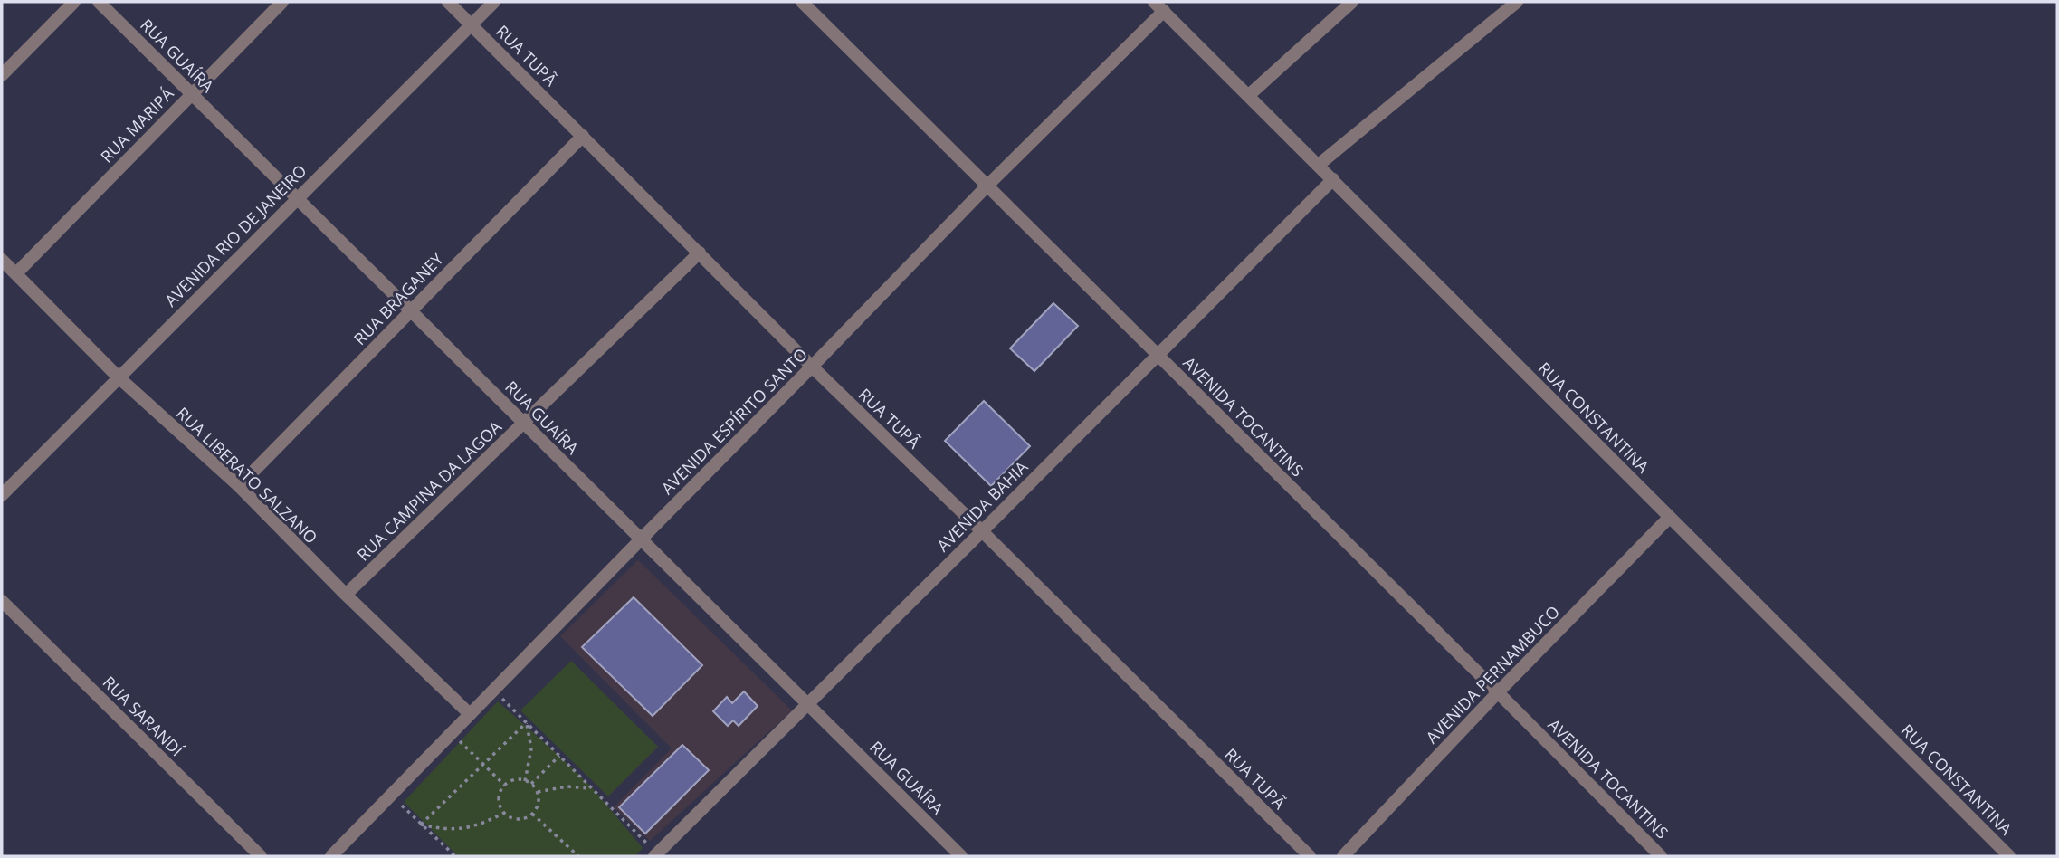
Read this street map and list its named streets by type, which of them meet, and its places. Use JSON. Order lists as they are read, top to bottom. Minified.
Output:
{"streets":{"street":["RUA GUAÍRA","RUA TUPÃ","RUA MARIPÁ","AVENIDA RIO DE JANEIRO","RUA BRAGANEY","AVENIDA TOCANTINS","RUA CONSTANTINA","AVENIDA ESPÍRITO SANTO","RUA LIBERATO SALZANO","RUA CAMPINA DA LAGOA","AVENIDA BAHIA","AVENIDA PERNAMBUCO","RUA SARANDÍ"]},"crossings":[["RUA GUAÍRA","RUA MARIPÁ"],["RUA GUAÍRA","AVENIDA RIO DE JANEIRO"],["RUA GUAÍRA","RUA BRAGANEY"],["RUA GUAÍRA","AVENIDA ESPÍRITO SANTO"],["RUA GUAÍRA","RUA CAMPINA DA LAGOA"],["RUA GUAÍRA","AVENIDA BAHIA"],["RUA TUPÃ","AVENIDA RIO DE JANEIRO"],["RUA TUPÃ","RUA BRAGANEY"],["RUA TUPÃ","AVENIDA ESPÍRITO SANTO"],["RUA TUPÃ","RUA CAMPINA DA LAGOA"],["RUA TUPÃ","AVENIDA BAHIA"],["RUA MARIPÁ","RUA LIBERATO SALZANO"],["AVENIDA RIO DE JANEIRO","RUA LIBERATO SALZANO"],["RUA BRAGANEY","RUA LIBERATO SALZANO"],["AVENIDA TOCANTINS","AVENIDA ESPÍRITO SANTO"],["AVENIDA TOCANTINS","AVENIDA BAHIA"],["AVENIDA TOCANTINS","AVENIDA PERNAMBUCO"],["RUA CONSTANTINA","AVENIDA ESPÍRITO SANTO"],["RUA CONSTANTINA","AVENIDA BAHIA"],["RUA CONSTANTINA","AVENIDA PERNAMBUCO"],["AVENIDA ESPÍRITO SANTO","RUA LIBERATO SALZANO"],["RUA LIBERATO SALZANO","RUA CAMPINA DA LAGOA"]]}
